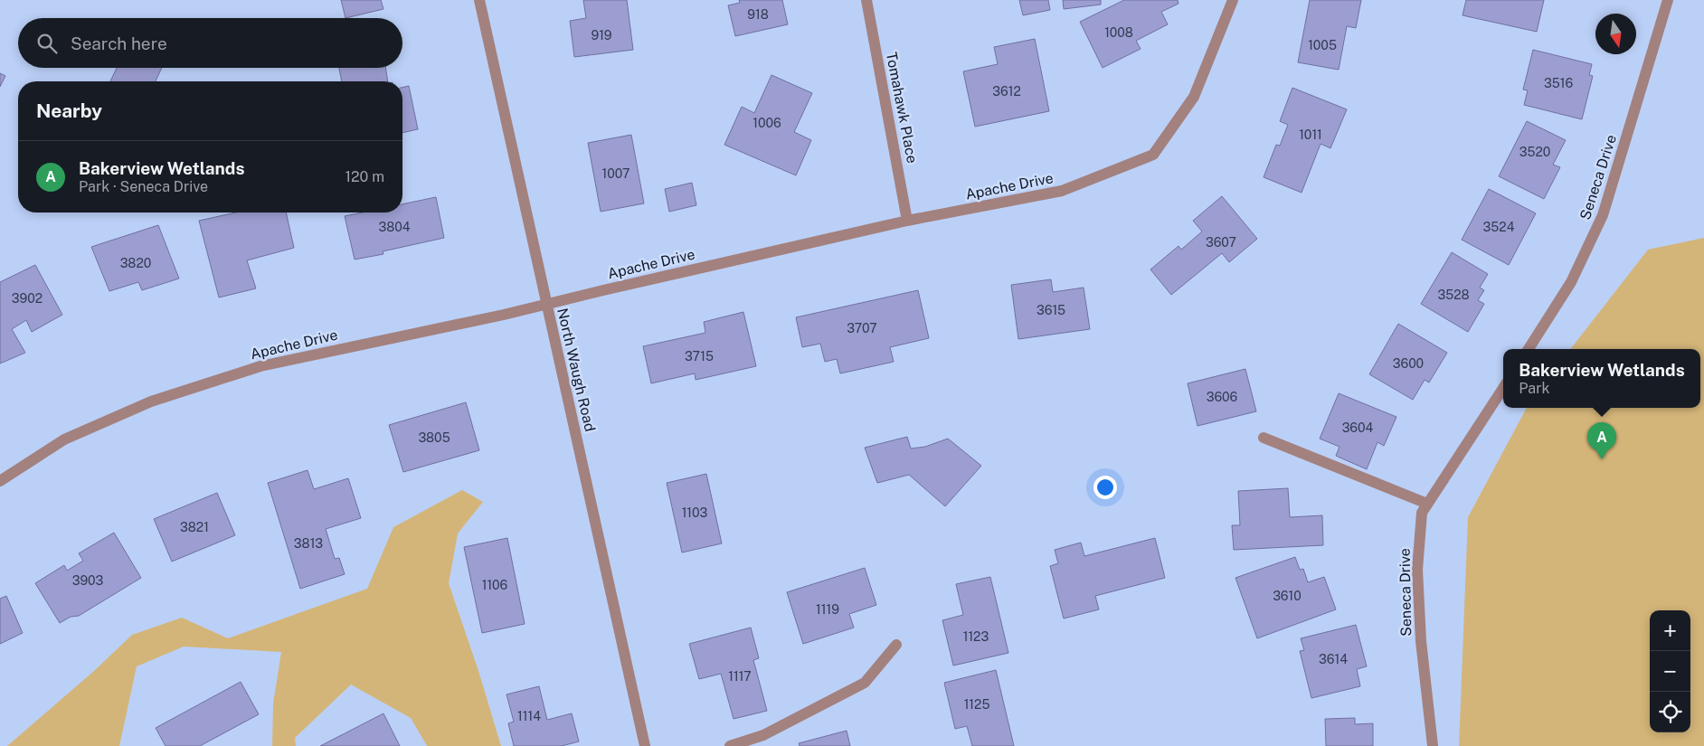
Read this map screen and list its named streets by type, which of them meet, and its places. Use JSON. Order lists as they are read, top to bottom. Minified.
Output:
{"streets":{"street":["Tomahawk Place","Seneca Drive","Apache Drive","North Waugh Road"]},"crossings":[["Tomahawk Place","Apache Drive"],["Apache Drive","North Waugh Road"]],"house_numbers":["918","1008","919","1005","3516","3612","1006","1011","3520","1007","3804","3524","3607","3820","3528","3902","3615","3707","3715","3600","3606","3604","3805","1103","3821","3813","3903","1106","3610","1119","1123","3614","1117","1125","1114"],"north":"bottom","page":{"search":"Search here","heading":"Nearby","list":[{"mark":"A","name":"Bakerview Wetlands","note":"Park · Seneca Drive","value":"120 m"}],"popup":["Bakerview Wetlands","Park"],"pins":"A","map_buttons":["+","−"]}}
